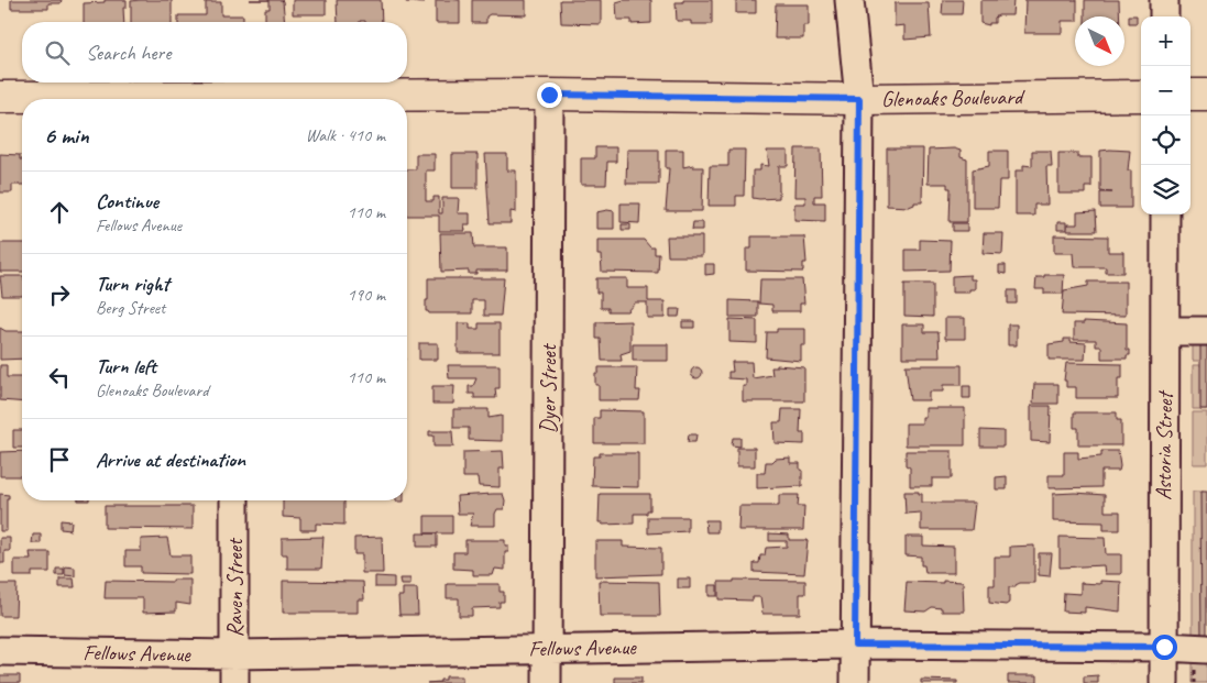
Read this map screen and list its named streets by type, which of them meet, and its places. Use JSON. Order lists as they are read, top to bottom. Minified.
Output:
{"streets":{"main road":["Glenoaks Boulevard"],"street":["Dyer Street","Astoria Street","Raven Street","Fellows Avenue"]},"crossings":[["Glenoaks Boulevard","Dyer Street"],["Dyer Street","Fellows Avenue"],["Astoria Street","Fellows Avenue"],["Raven Street","Fellows Avenue"]],"north":"bottom right","page":{"map_buttons":["+","−"],"search":"Search here","heading":["6 min","Walk · 410 m"],"list":[["Continue","Fellows Avenue","110 m"],["Turn right","Berg Street","190 m"],["Turn left","Glenoaks Boulevard","110 m"],"Arrive at destination"]}}
